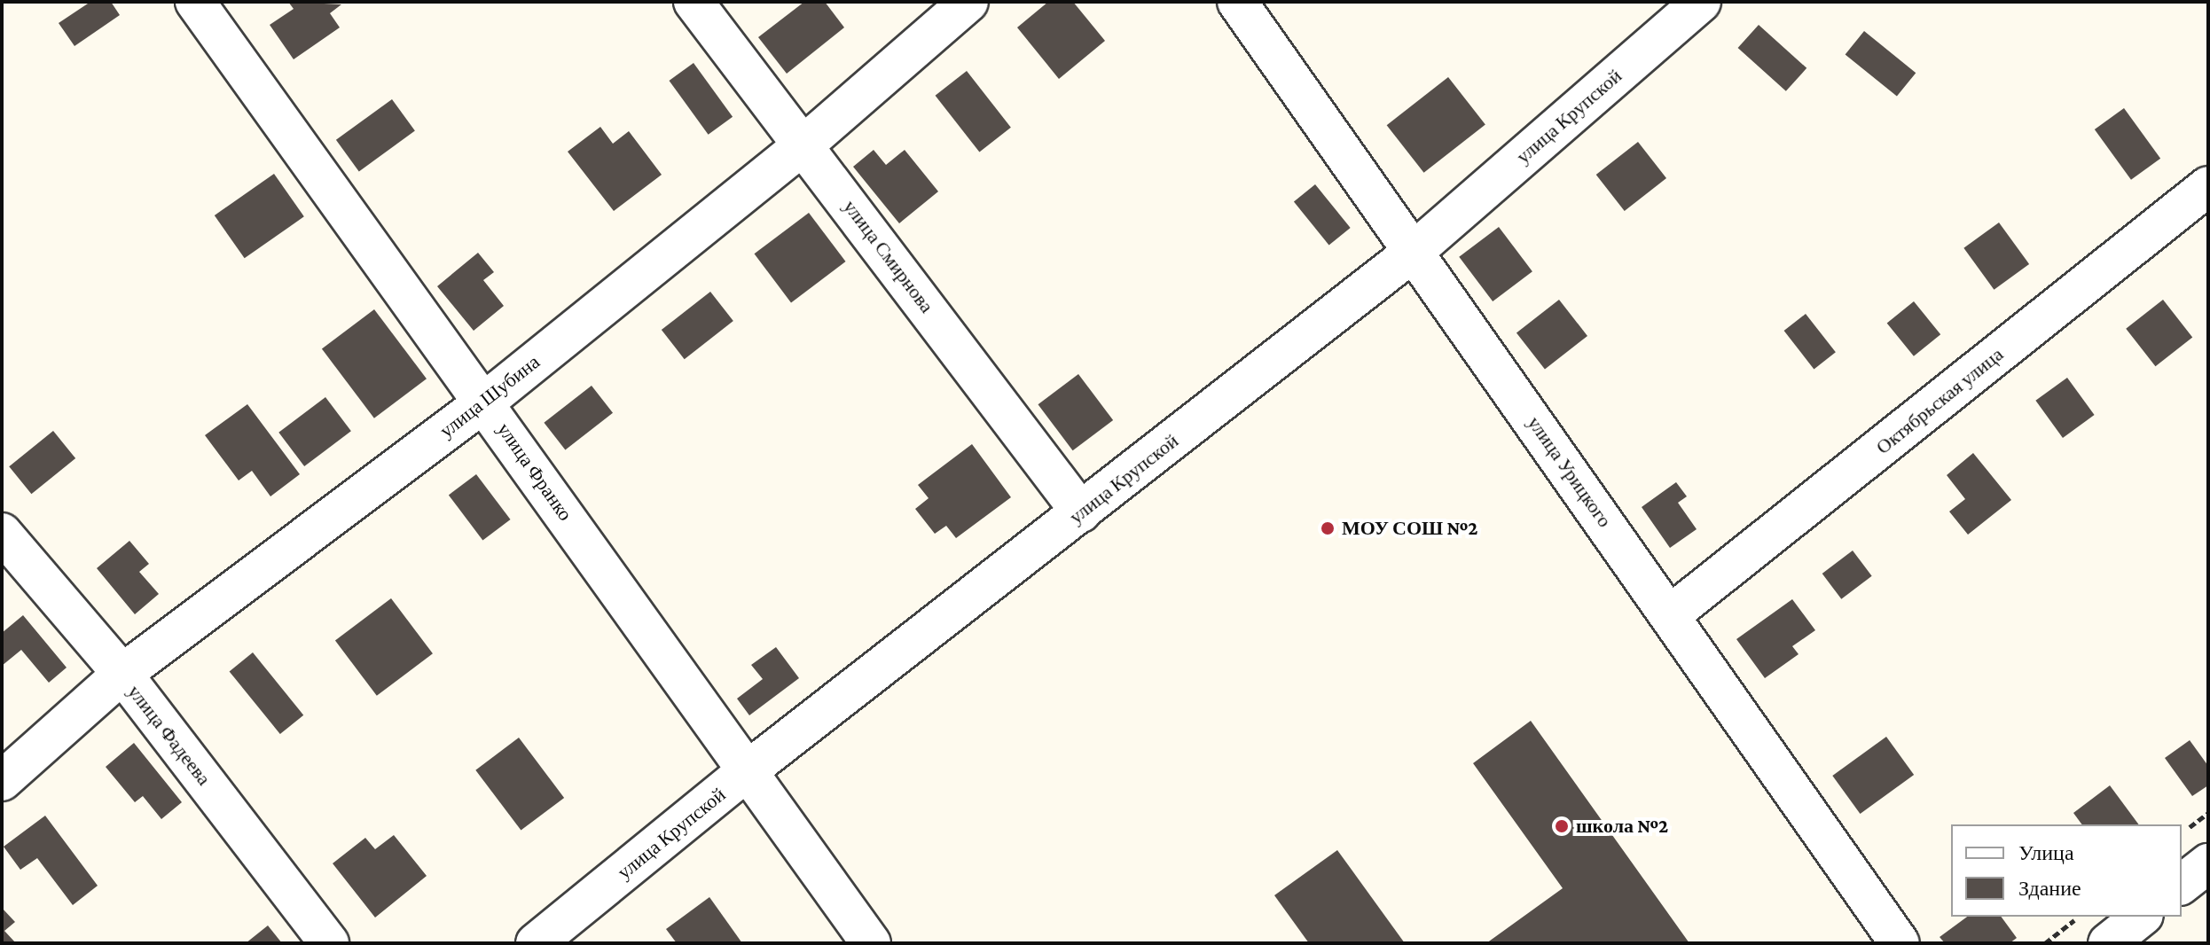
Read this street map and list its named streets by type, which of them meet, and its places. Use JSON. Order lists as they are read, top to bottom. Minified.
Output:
{"streets":{"street":["улица Крупской","улица Смирнова","улица Шубина","Октябрьская улица","улица Франко","улица Урицкого","улица Фадеева"]},"crossings":[["улица Крупской","улица Смирнова"],["улица Крупской","улица Франко"],["улица Крупской","улица Урицкого"],["улица Смирнова","улица Шубина"],["улица Шубина","улица Франко"],["улица Шубина","улица Фадеева"],["Октябрьская улица","улица Урицкого"]],"places":["МОУ СОШ №2","школа №2"],"legend":["Улица","Здание"]}
